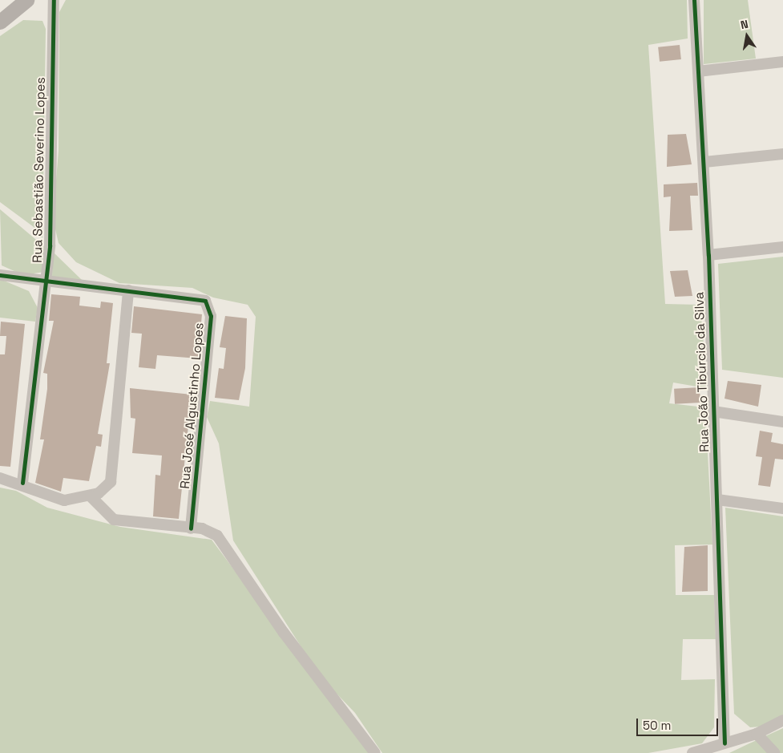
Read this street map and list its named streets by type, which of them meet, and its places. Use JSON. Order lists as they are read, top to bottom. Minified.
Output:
{"streets":{"street":["Rua Sebastião Severino Lopes","Rua João Tibúrcio da Silva","Rua José Algustinho Lopes"]},"crossings":[["Rua Sebastião Severino Lopes","Rua José Algustinho Lopes"]],"scale_bar":"50 m","north":"top"}
